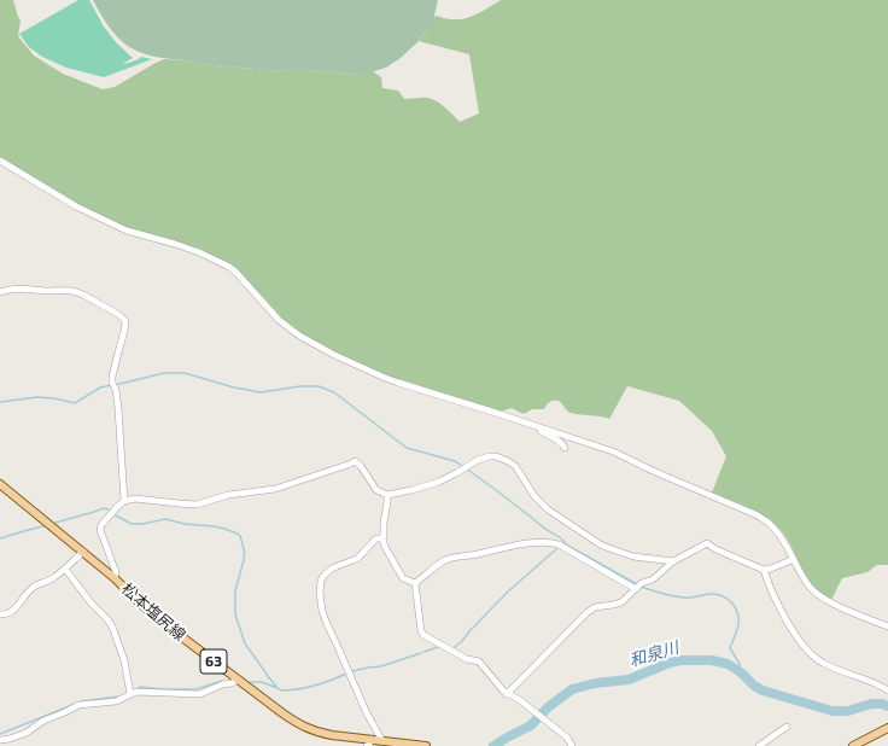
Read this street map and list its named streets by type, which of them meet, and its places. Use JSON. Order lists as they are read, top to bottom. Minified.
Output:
{"streets":{"main road":["松本塩尻線","63"]},"water":["和泉川"]}
